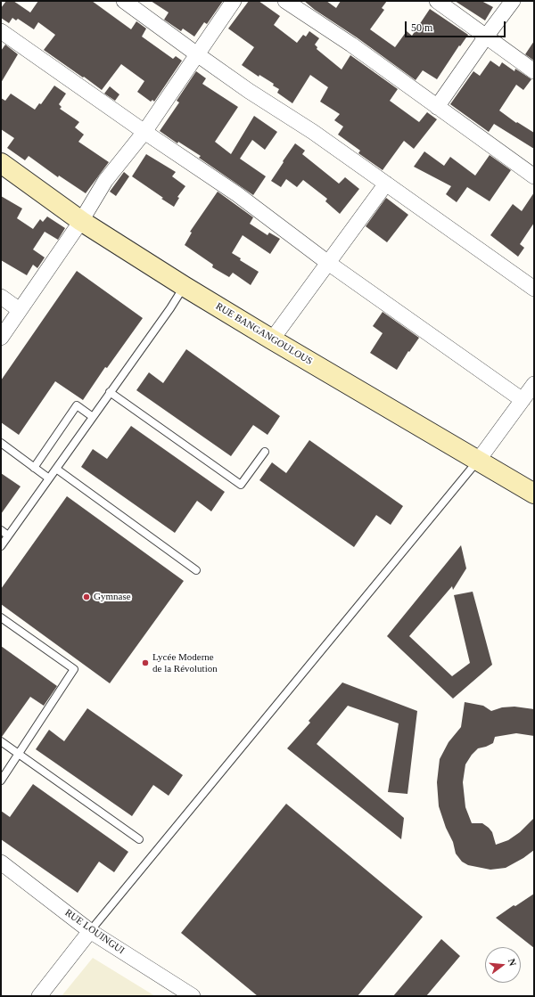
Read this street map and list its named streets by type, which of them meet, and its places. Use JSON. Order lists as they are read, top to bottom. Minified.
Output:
{"streets":{"street":["RUE BANGANGOULOUS","RUE LOUINGUI"]},"places":["Gymnase","Lycée Moderne de la Révolution"],"scale_bar":"50 m","north":"right"}
